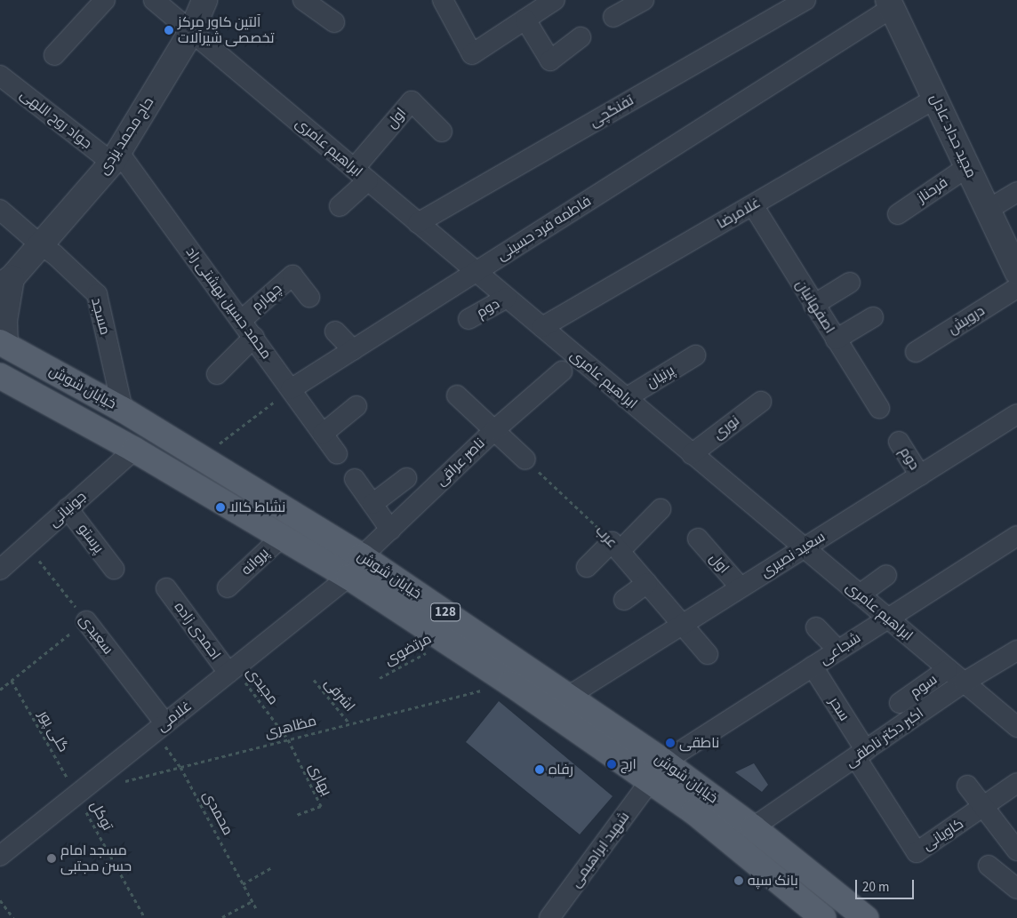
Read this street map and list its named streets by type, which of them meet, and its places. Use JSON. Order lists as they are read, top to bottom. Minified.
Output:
{"streets":{"main road":["خیابان شوش","128"],"street":["تفنگچی","اول","جواد روح اللهی","حاج محمد یزدی","مجید حداد عادل","ابراهیم عامری","فرحناز","غلامرضا","فاطمه فرد حسینی","چهارم","محمد حسین بهشتی راد","اصفهانیان","دوم","مسجد","درویش","پرنیان","نوری","ناصر عراقی","جونیانی","عرب","پرستو","سعید نصیری","پروانه","احمدی زاده","سعیدی","شجاعی","سوم","سحر","غلامی","اکبر دکتر ناطقی","کاویانی","شهید ابراهیمی"],"path":["مرتضوی","مجیدی","اشرفی","مظاهری","گلی پور","بهاری","محمدی","توکل"]},"crossings":[["تفنگچی","ابراهیم عامری"],["اول","ابراهیم عامری"],["اول","سعید نصیری"],["جواد روح اللهی","حاج محمد یزدی"],["جواد روح اللهی","محمد حسین بهشتی راد"],["حاج محمد یزدی","ابراهیم عامری"],["حاج محمد یزدی","محمد حسین بهشتی راد"],["حاج محمد یزدی","مسجد"],["حاج محمد یزدی","خیابان شوش"],["مجید حداد عادل","فرحناز"],["مجید حداد عادل","غلامرضا"],["مجید حداد عادل","فاطمه فرد حسینی"],["ابراهیم عامری","غلامرضا"],["ابراهیم عامری","فاطمه فرد حسینی"],["ابراهیم عامری","دوم"],["ابراهیم عامری","پرنیان"],["ابراهیم عامری","نوری"],["ابراهیم عامری","سعید نصیری"],["ابراهیم عامری","شجاعی"],["ابراهیم عامری","سوم"],["ابراهیم عامری","اکبر دکتر ناطقی"],["غلامرضا","اصفهانیان"],["فاطمه فرد حسینی","محمد حسین بهشتی راد"],["چهارم","محمد حسین بهشتی راد"],["دوم","سعید نصیری"],["مسجد","خیابان شوش"],["خیابان شوش","ناصر عراقی"],["خیابان شوش","جونیانی"],["خیابان شوش","سعید نصیری"],["خیابان شوش","پروانه"],["خیابان شوش","شجاعی"],["خیابان شوش","مرتضوی"],["خیابان شوش","غلامی"],["خیابان شوش","مظاهری"],["خیابان شوش","اکبر دکتر ناطقی"],["خیابان شوش","شهید ابراهیمی"],["جونیانی","پرستو"],["جونیانی","سعیدی"],["عرب","سعید نصیری"],["احمدی زاده","مجیدی"],["احمدی زاده","غلامی"],["سعیدی","غلامی"],["سعیدی","محمدی"],["شجاعی","سحر"],["شجاعی","شهید ابراهیمی"],["مجیدی","غلامی"],["مجیدی","مظاهری"],["مجیدی","بهاری"],["اشرفی","مظاهری"],["سحر","اکبر دکتر ناطقی"],["سحر","کاویانی"],["غلامی","گلی پور"],["غلامی","محمدی"],["غلامی","توکل"],["مظاهری","بهاری"],["مظاهری","محمدی"],["گلی پور","توکل"],["اکبر دکتر ناطقی","کاویانی"]],"places":["آلتین کاور مرکز تخصصی شیرآلات","نشاط کالا","ناطقی","ارج","رفاه","مسجد امام حسن مجتبی","بانک سپه"],"scale_bar":"20 m"}
